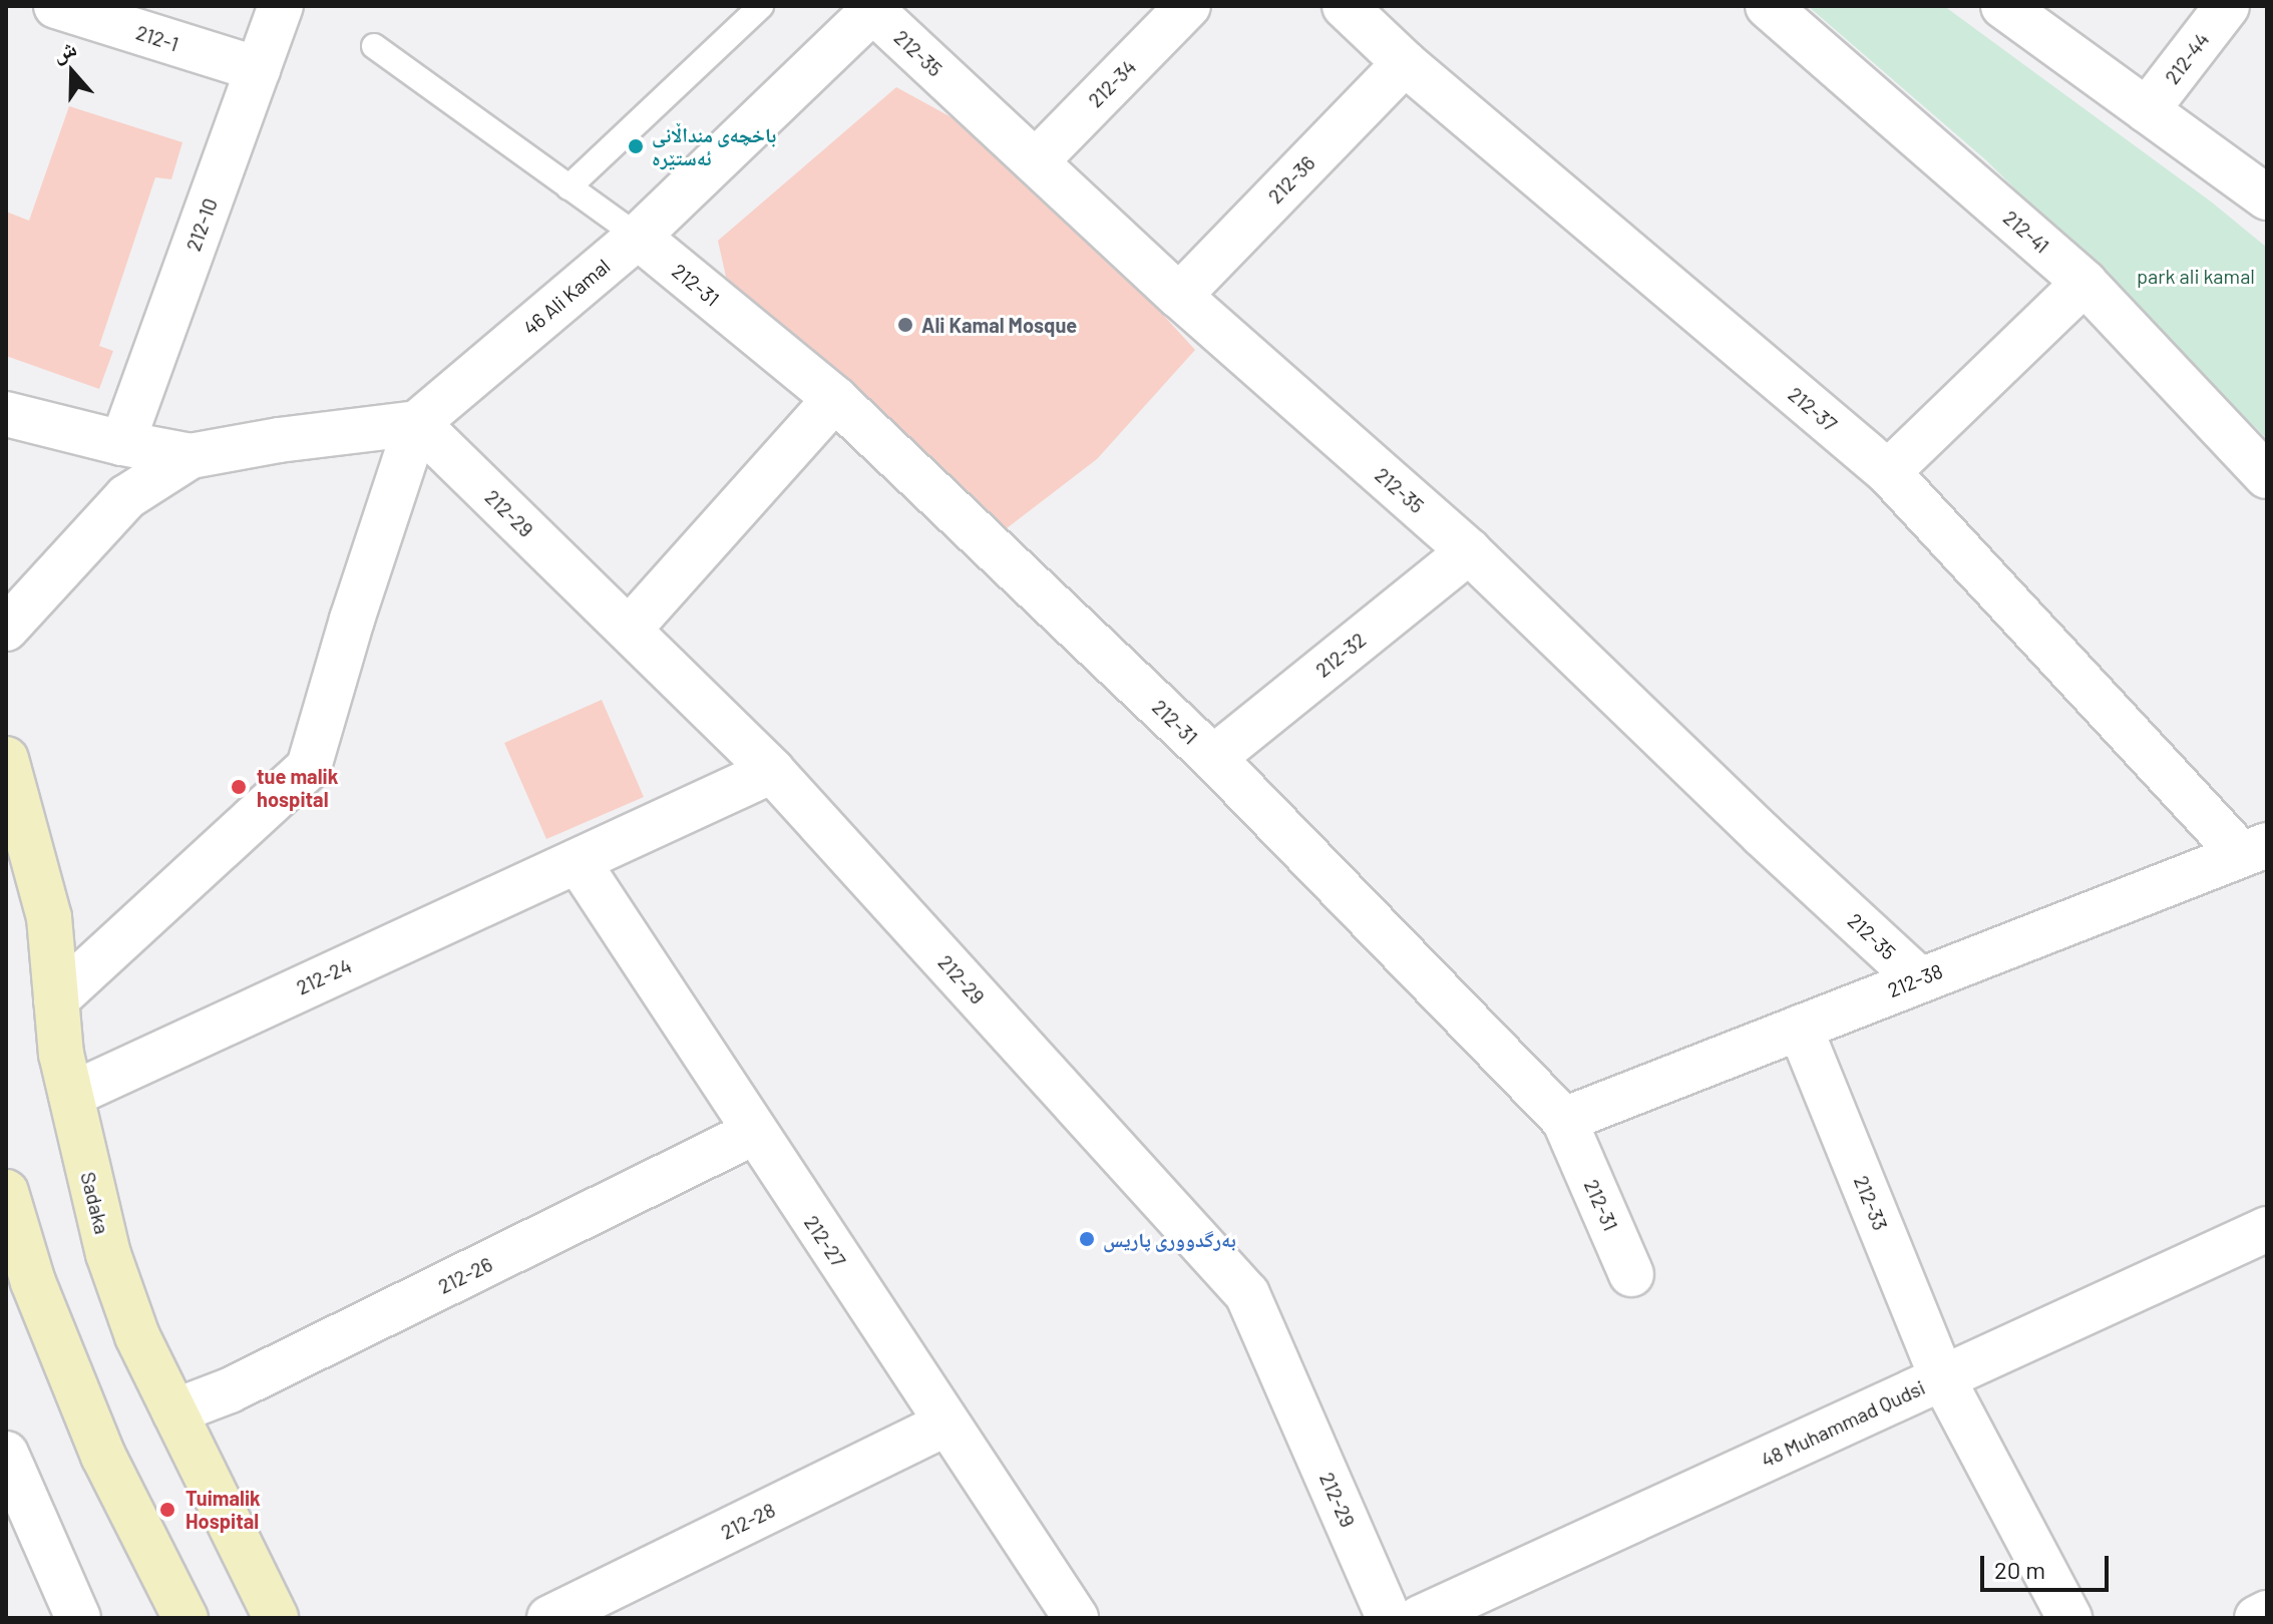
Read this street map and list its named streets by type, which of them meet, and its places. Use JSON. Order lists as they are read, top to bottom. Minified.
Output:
{"streets":{"main road":["Sadaka"],"street":["212-1","212-35","212-44","212-34","212-36","212-10","212-41","212-31","46 Ali Kamal","212-37","212-29","212-32","212-24","212-38","212-33","212-27","212-26","48 Muhammad Qudsi","212-28"]},"crossings":[["212-1","212-10"],["212-35","212-34"],["212-35","212-36"],["212-35","46 Ali Kamal"],["212-35","212-32"],["212-35","212-38"],["212-36","212-37"],["212-31","46 Ali Kamal"],["212-31","212-32"],["212-31","212-38"],["46 Ali Kamal","212-29"],["212-37","212-38"],["212-29","212-24"],["212-24","Sadaka"],["212-24","212-27"],["212-38","212-33"],["Sadaka","212-26"],["212-33","48 Muhammad Qudsi"],["212-27","212-26"],["212-27","212-28"]],"parks":["park ali kamal"],"places":["باخچەی منداڵانی ئەستێرە","Ali Kamal Mosque","tue malik hospital","بەرگدووری پاریس","Tuimalik Hospital"],"scale_bar":"20 m","north":"top"}
